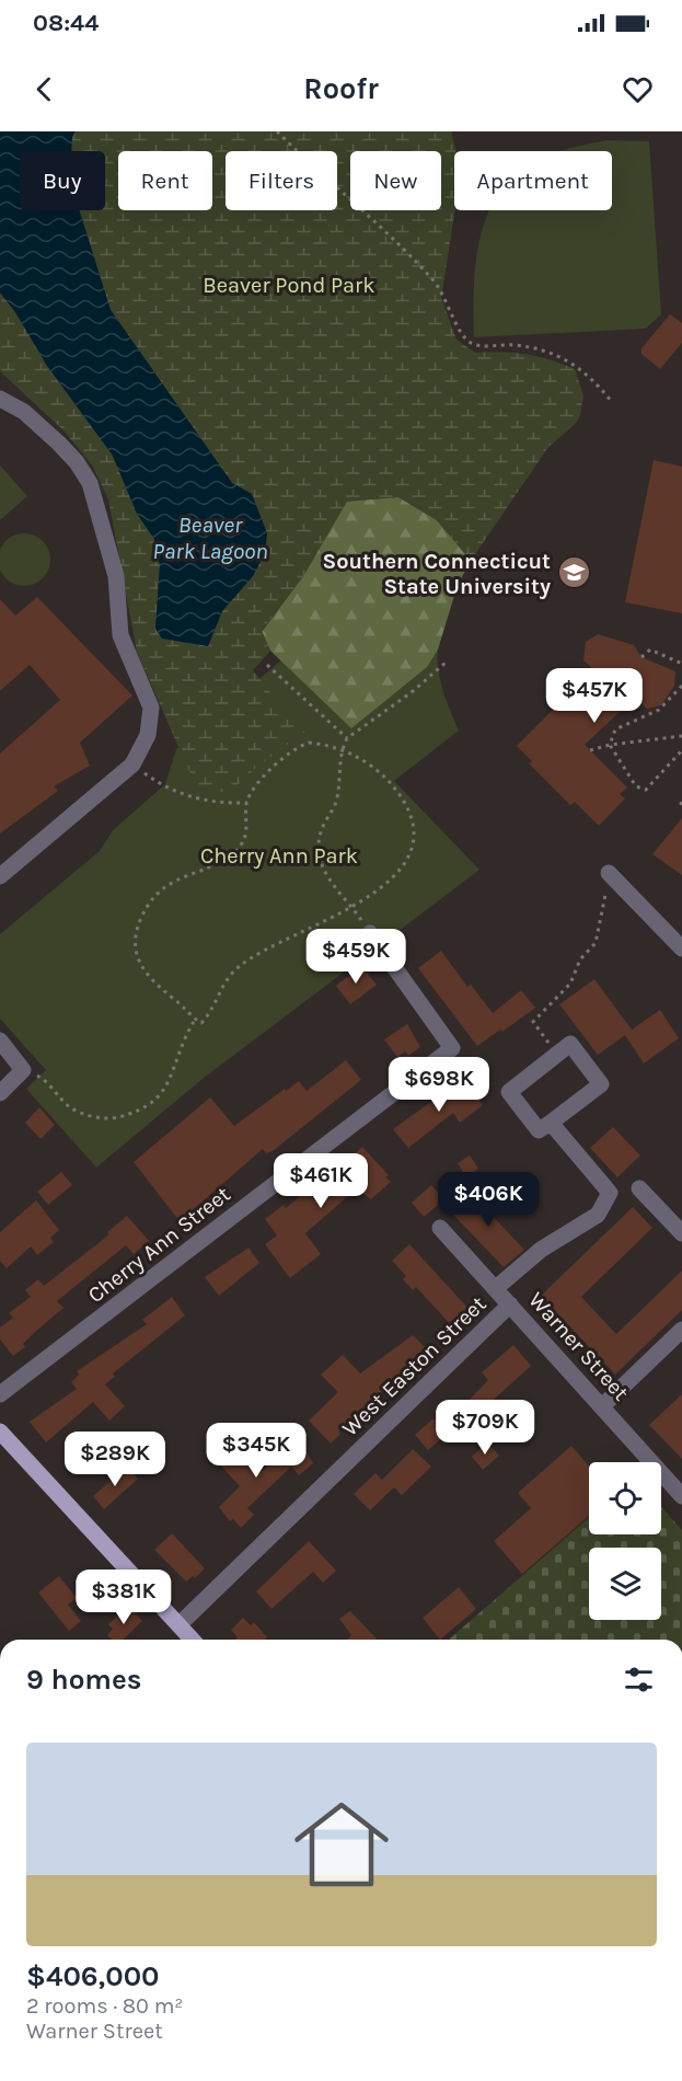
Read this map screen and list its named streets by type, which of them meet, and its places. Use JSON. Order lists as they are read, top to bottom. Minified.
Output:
{"streets":{"street":["Cherry Ann Street","Warner Street","West Easton Street"]},"crossings":[["Warner Street","West Easton Street"]],"water":["Beaver Park Lagoon"],"parks":["Beaver Pond Park","Cherry Ann Park"],"places":{"school or university":["Southern Connecticut State University"]},"page":{"status":"08:44","header":"Roofr","chip":["Buy","Rent","Filters","New","Apartment"],"price":["$457K","$459K","$698K","$461K","$406K","$709K","$345K","$289K","$381K"],"heading":"9 homes","list":[{"name":"$406,000","note":"2 rooms · 80 m² · Warner Street"}]}}
